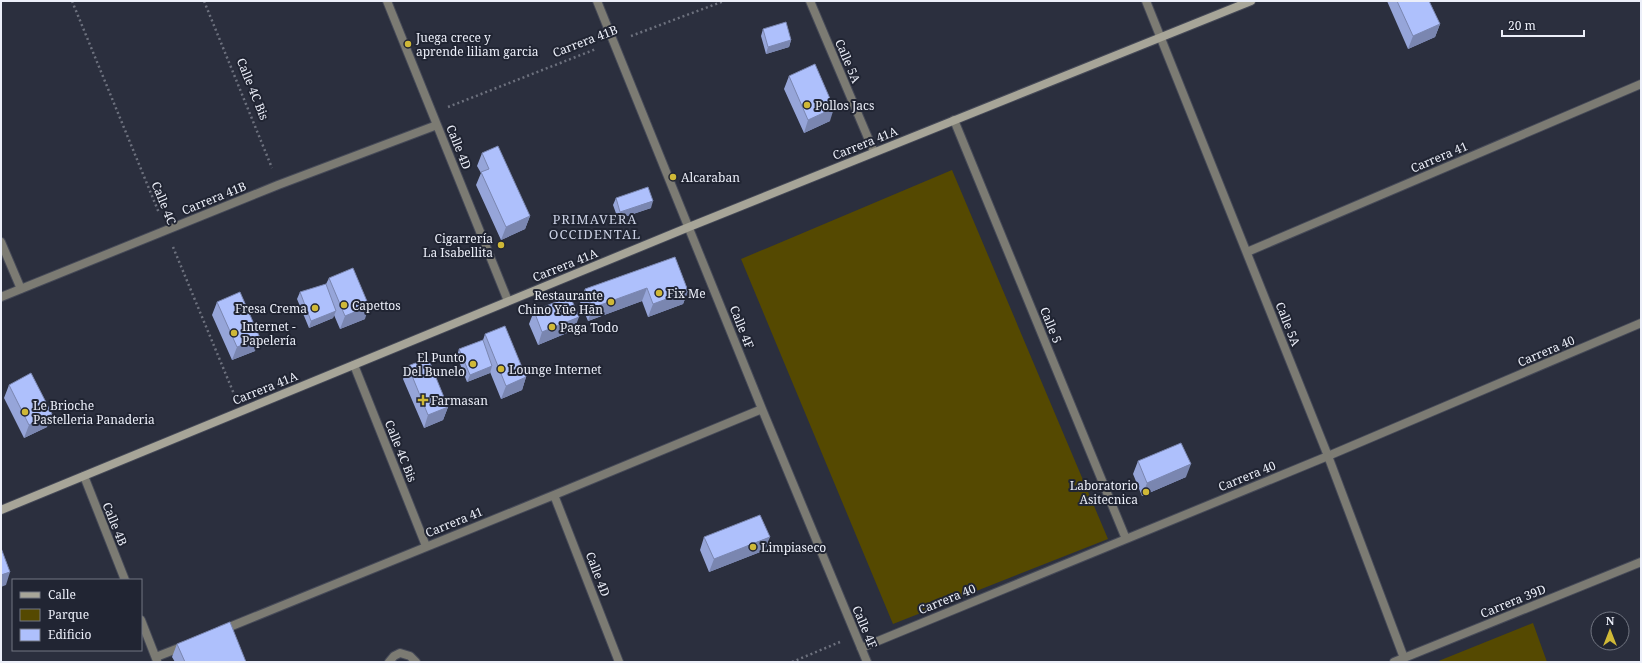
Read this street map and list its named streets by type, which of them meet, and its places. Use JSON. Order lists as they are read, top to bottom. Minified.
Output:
{"streets":{"street":["Carrera 41B","Calle 5A","Calle 4C Bis","Carrera 41A","Calle 4D","Carrera 41","Calle 5","Calle 4F","Carrera 40","Calle 4B","Carrera 39D"],"path":["Calle 4C"]},"crossings":[["Carrera 41B","Calle 4C Bis"],["Carrera 41B","Calle 4D"],["Carrera 41B","Calle 4C"],["Carrera 41B","Calle 4F"],["Calle 5A","Carrera 41A"],["Calle 5A","Carrera 41"],["Calle 5A","Carrera 40"],["Calle 5A","Carrera 39D"],["Calle 4C Bis","Carrera 41A"],["Calle 4C Bis","Carrera 41"],["Carrera 41A","Calle 4D"],["Carrera 41A","Calle 4C"],["Carrera 41A","Calle 5"],["Carrera 41A","Calle 4F"],["Carrera 41A","Calle 4B"],["Calle 4D","Carrera 41"],["Carrera 41","Calle 4F"],["Calle 5","Carrera 40"],["Calle 4F","Carrera 40"]],"districts":["PRIMAVERA OCCIDENTAL"],"places":{"other":["Juega crece y aprende liliam garcia","Pollos Jacs","Alcaraban","Cigarrería La Isabellita","Fix Me","Restaurante Chino Yūe Hān","Capettos","Fresa Crema","Paga Todo","Internet - Papelería","El Punto Del Bunelo","Lounge Internet","Le Brioche Pastelleria Panaderia","Laboratorio Asitecnica","Limpiaseco"],"health":["Farmasan"]},"legend":["Calle","Parque","Edificio"],"scale_bar":"20 m","north":"top"}
